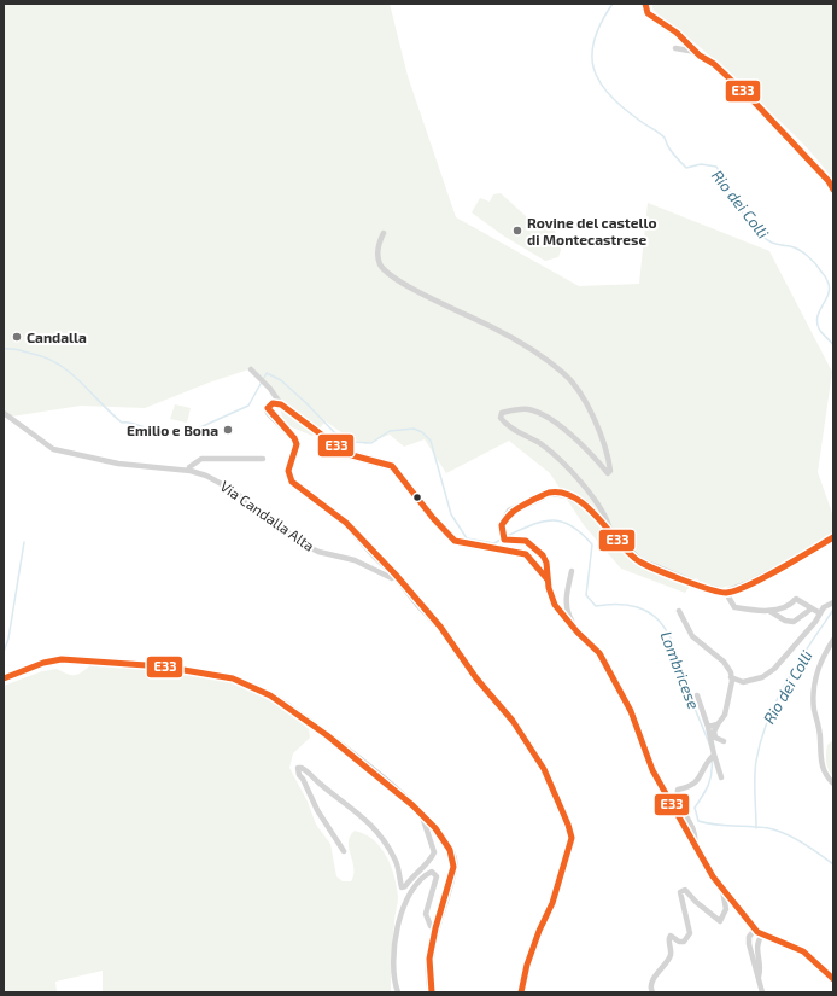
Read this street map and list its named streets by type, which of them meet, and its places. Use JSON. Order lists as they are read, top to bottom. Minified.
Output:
{"streets":{"street":["Via Candalla Alta"]},"water":["Rio dei Colli","Lombricese"],"places":["Rovine del castello di Montecastrese","Candalla","Emilio e Bona"],"lines":["transit line E33"]}
